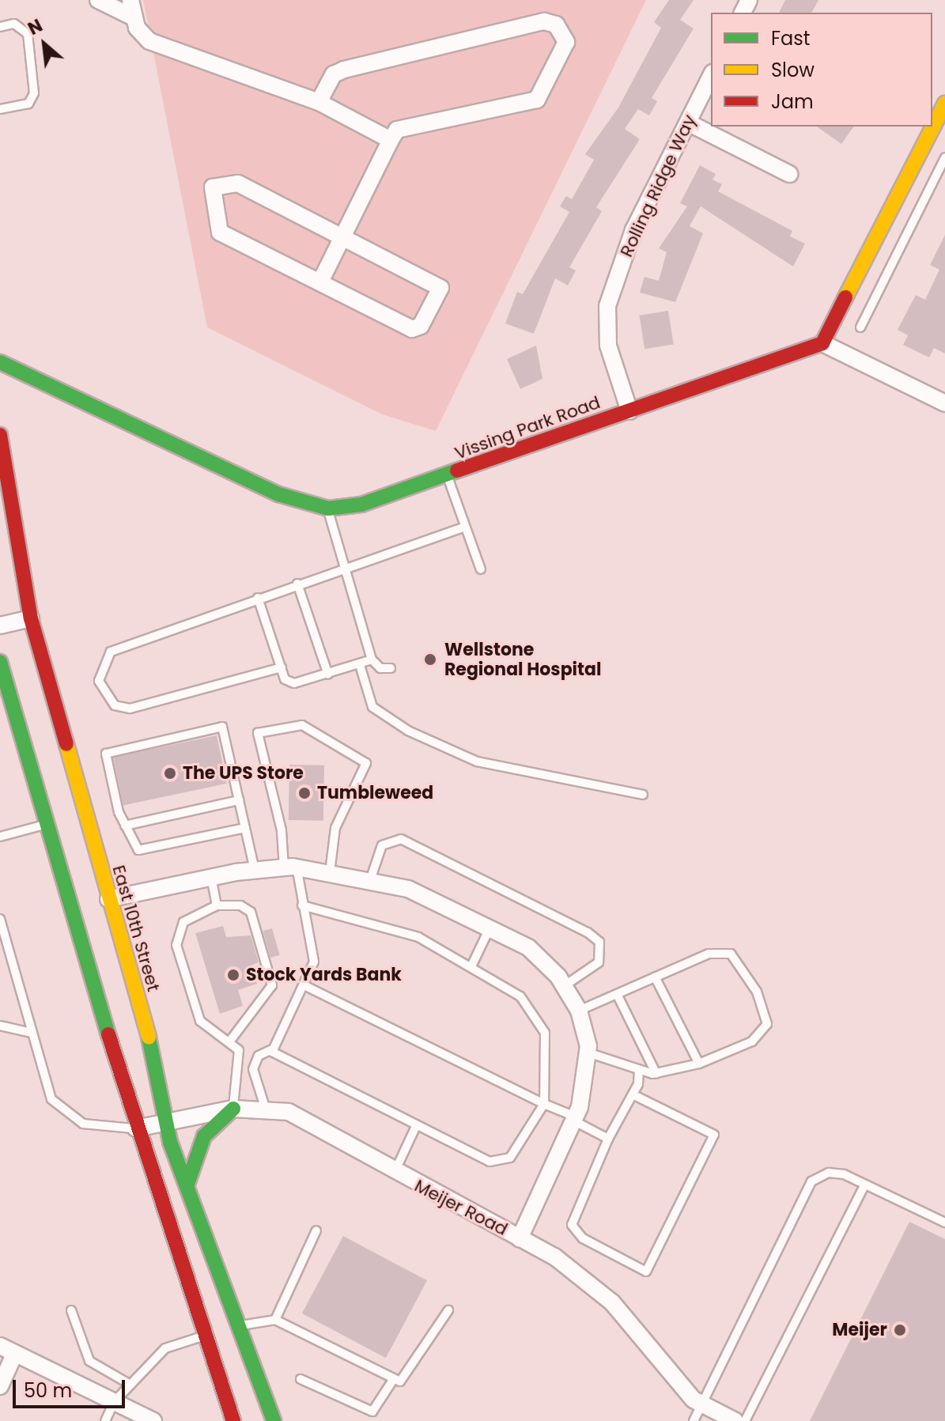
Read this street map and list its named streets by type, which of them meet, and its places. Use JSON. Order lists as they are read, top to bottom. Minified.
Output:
{"streets":{"main road":["Vissing Park Road","East 10th Street"],"street":["Rolling Ridge Way","Meijer Road"]},"crossings":[["Rolling Ridge Way","Vissing Park Road"],["East 10th Street","Meijer Road"]],"places":["Wellstone Regional Hospital","The UPS Store","Tumbleweed","Stock Yards Bank","Meijer"],"legend":["Fast","Slow","Jam"],"scale_bar":"50 m","north":"top left"}
